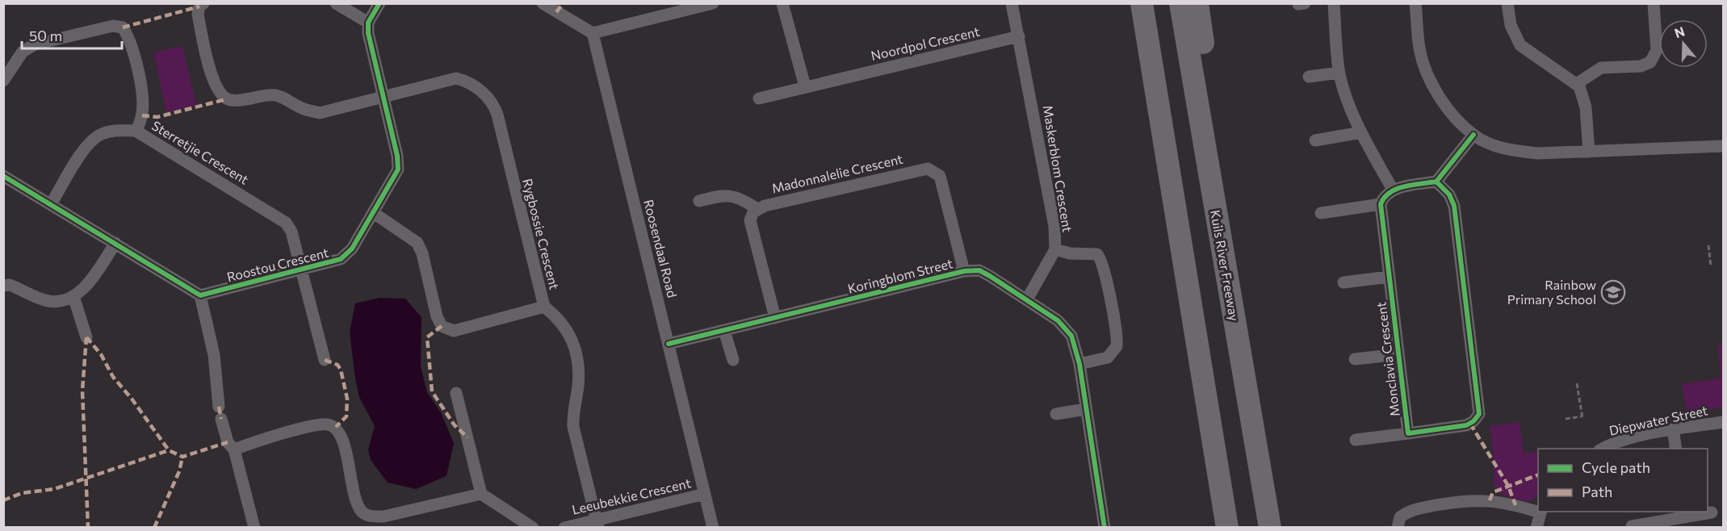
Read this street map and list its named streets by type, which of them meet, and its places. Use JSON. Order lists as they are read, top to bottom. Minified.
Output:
{"streets":{"highway":["Kuils River Freeway"],"street":["Noordpol Crescent","Sterretjie Crescent","Maskerblom Crescent","Madonnalelie Crescent","Rygbossie Crescent","Roosendaal Road","Roostou Crescent","Koringblom Street","Monclavia Crescent","Diepwater Street","Leeubekkie Crescent"]},"crossings":[["Noordpol Crescent","Maskerblom Crescent"],["Sterretjie Crescent","Roostou Crescent"],["Maskerblom Crescent","Koringblom Street"],["Madonnalelie Crescent","Koringblom Street"],["Rygbossie Crescent","Roostou Crescent"],["Roosendaal Road","Koringblom Street"],["Roosendaal Road","Leeubekkie Crescent"]],"places":{"school or university":["Rainbow Primary School"]},"legend":["Cycle path","Path"],"scale_bar":"50 m","north":"top"}
